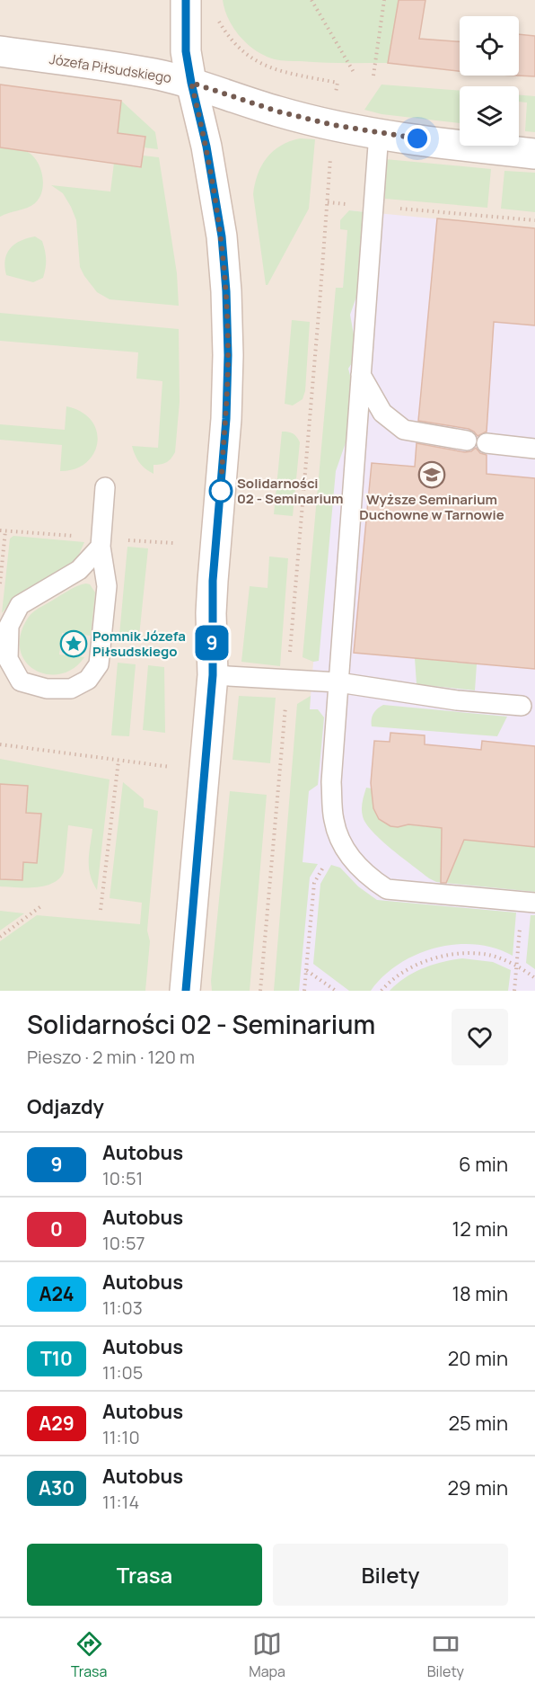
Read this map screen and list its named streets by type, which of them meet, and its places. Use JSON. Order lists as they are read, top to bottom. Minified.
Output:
{"streets":{"street":["Józefa Piłsudskiego"]},"places":{"school or university":["Wyższe Seminarium Duchowne w Tarnowie"],"other":["Solidarności 02 - Seminarium"],"place":["Pomnik Józefa Piłsudskiego"]},"lines":["bus line 9"],"page":{"on_map":"9","heading":[["Solidarności 02 - Seminarium","Pieszo · 2 min · 120 m"],"Odjazdy"],"list":[{"mark":"9","name":"Autobus","note":"10:51","value":"6 min"},{"mark":"0","name":"Autobus","note":"10:57","value":"12 min"},{"mark":"A24","name":"Autobus","note":"11:03","value":"18 min"},{"mark":"T10","name":"Autobus","note":"11:05","value":"20 min"},{"mark":"A29","name":"Autobus","note":"11:10","value":"25 min"},{"mark":"A30","name":"Autobus","note":"11:14","value":"29 min"}],"buttons":["Trasa","Bilety"],"tabs":["Trasa","Mapa","Bilety"]}}
